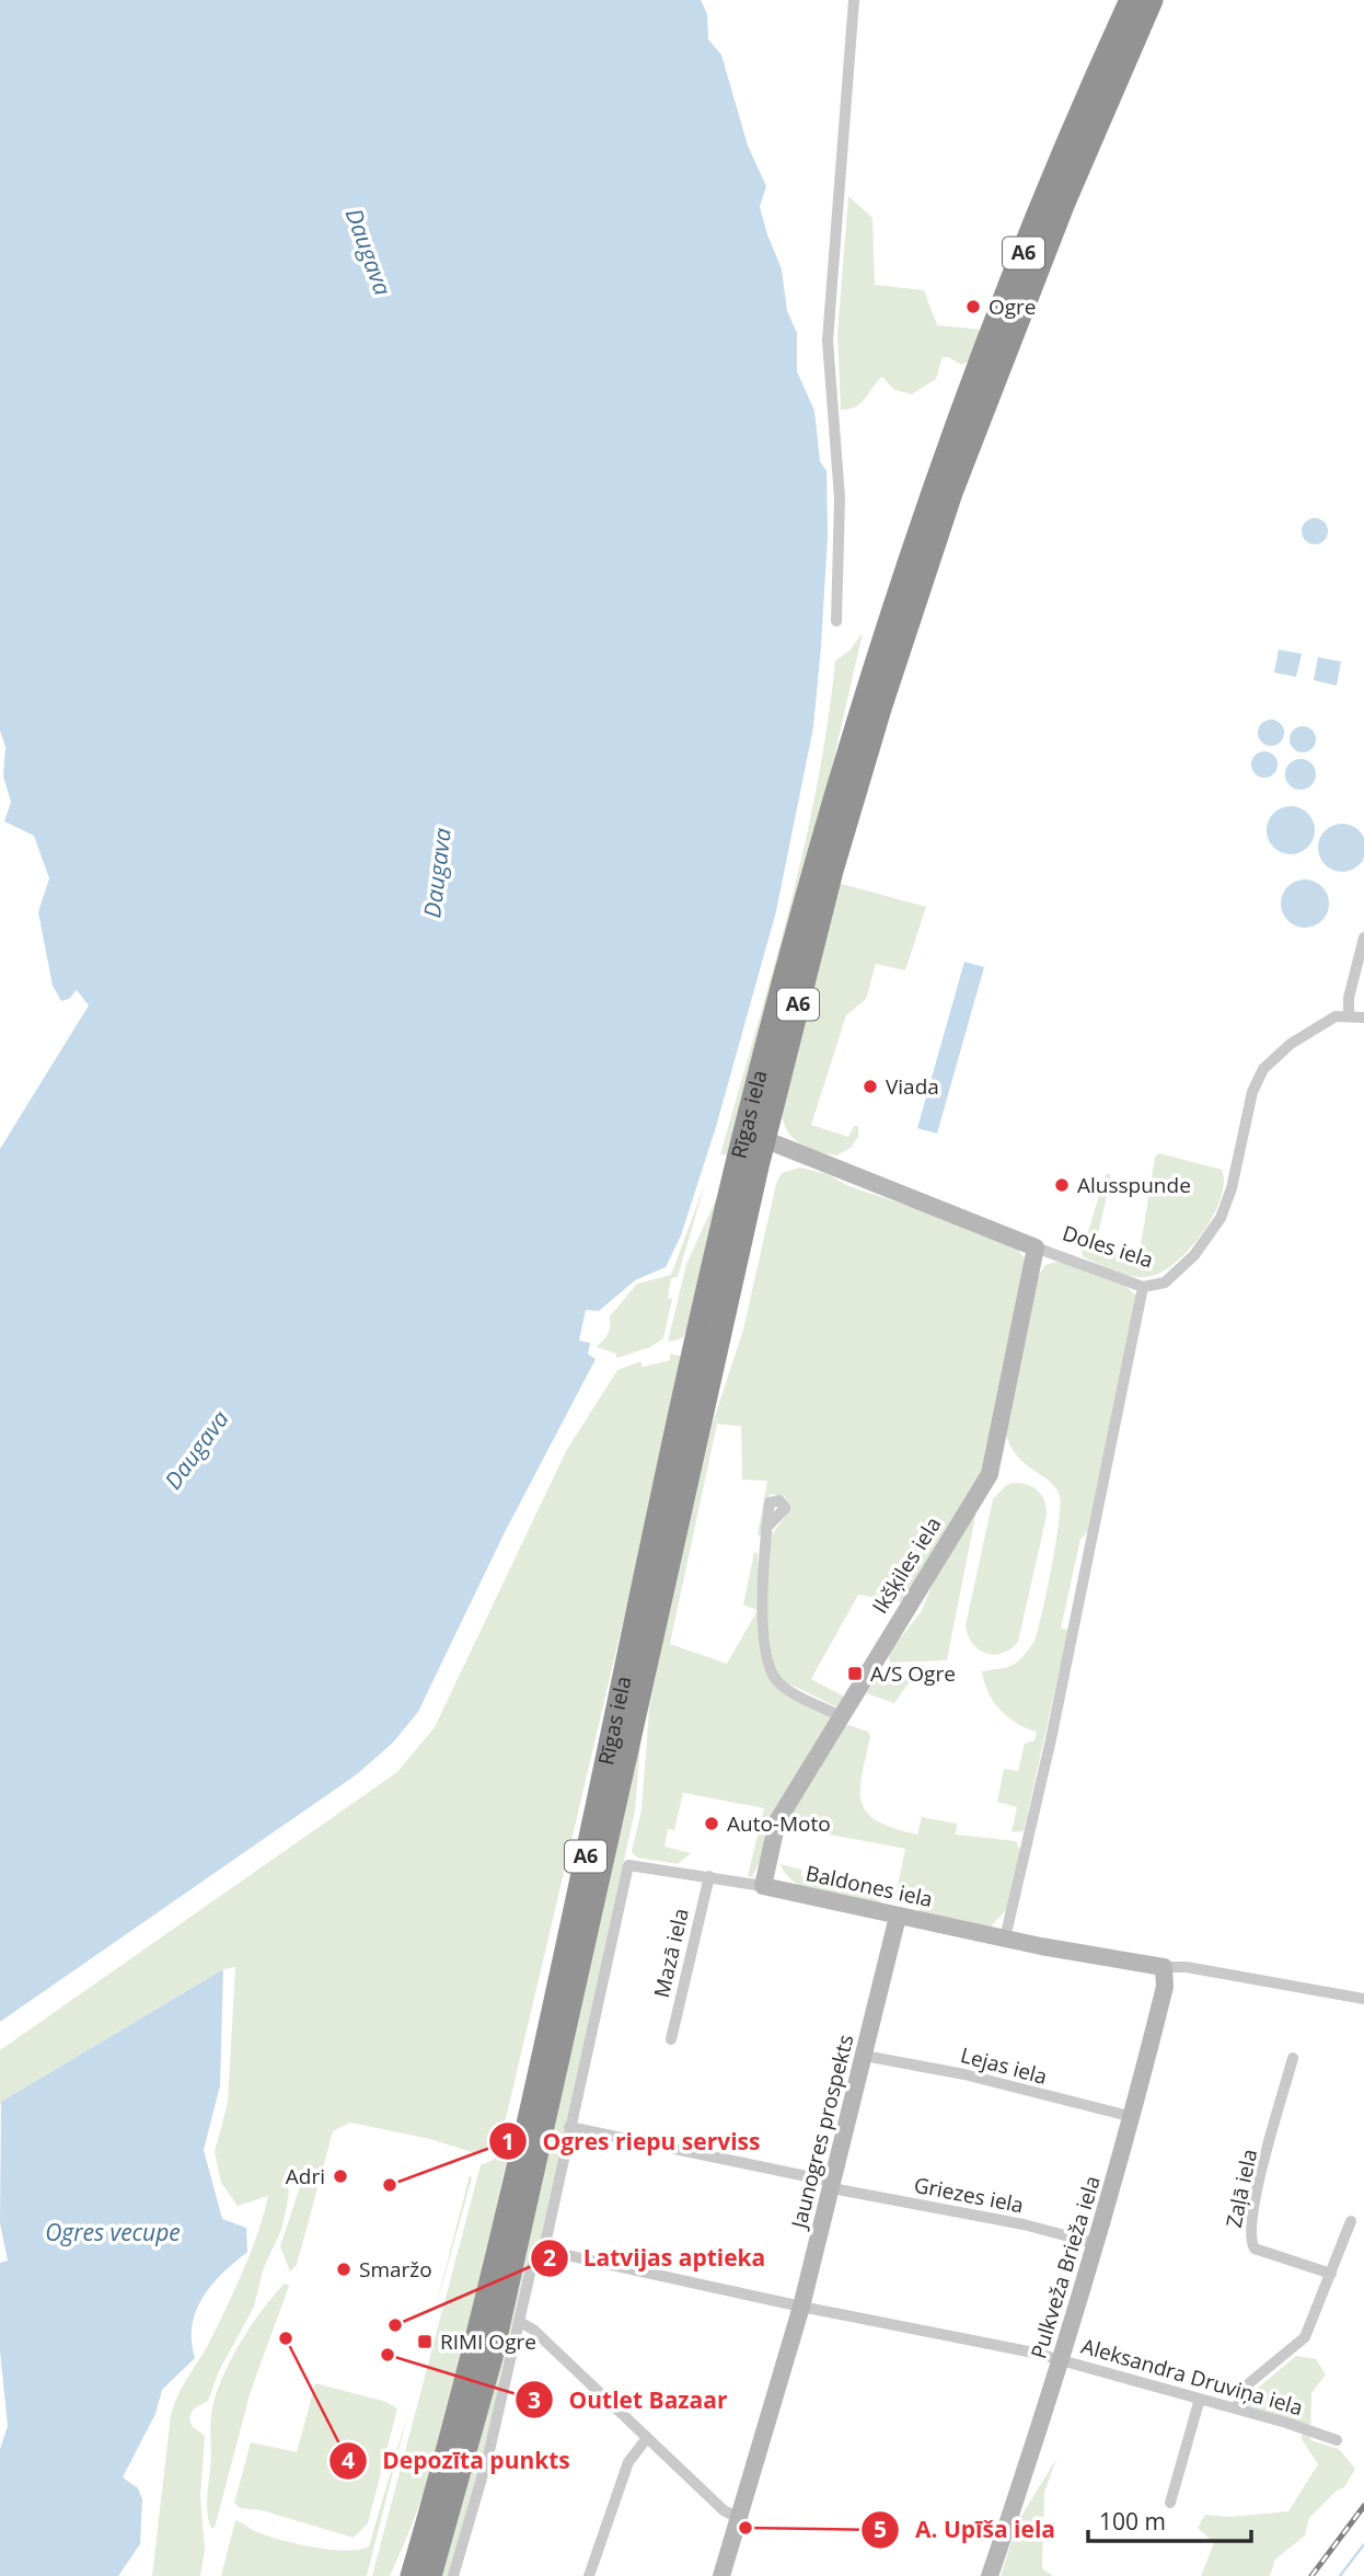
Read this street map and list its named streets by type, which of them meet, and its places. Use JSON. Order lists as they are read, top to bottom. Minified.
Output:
{"streets":{"highway":["A6","Rīgas iela"],"street":["Doles iela","Ikšķiles iela","Baldones iela","Mazā iela","Lejas iela","Jaunogres prospekts","Zaļā iela","Griezes iela","Pulkveža Brieža iela","Aleksandra Druviņa iela"]},"crossings":[["A6","Rīgas iela"],["Rīgas iela","Doles iela"],["Doles iela","Ikšķiles iela"],["Ikšķiles iela","Baldones iela"],["Baldones iela","Mazā iela"],["Baldones iela","Jaunogres prospekts"],["Baldones iela","Griezes iela"],["Baldones iela","Pulkveža Brieža iela"],["Lejas iela","Jaunogres prospekts"],["Lejas iela","Pulkveža Brieža iela"],["Jaunogres prospekts","Griezes iela"],["Jaunogres prospekts","Aleksandra Druviņa iela"],["Griezes iela","Pulkveža Brieža iela"],["Pulkveža Brieža iela","Aleksandra Druviņa iela"]],"water":["Daugava","Ogres vecupe"],"places":{"other":["Ogre","Viada","Alusspunde","Auto-Moto","Adri","Ogres riepu serviss","Smaržo","Latvijas aptieka","Depozīta punkts","Outlet Bazaar","A. Upīša iela"],"transit":["A/S Ogre","RIMI Ogre"]},"scale_bar":"100 m"}
